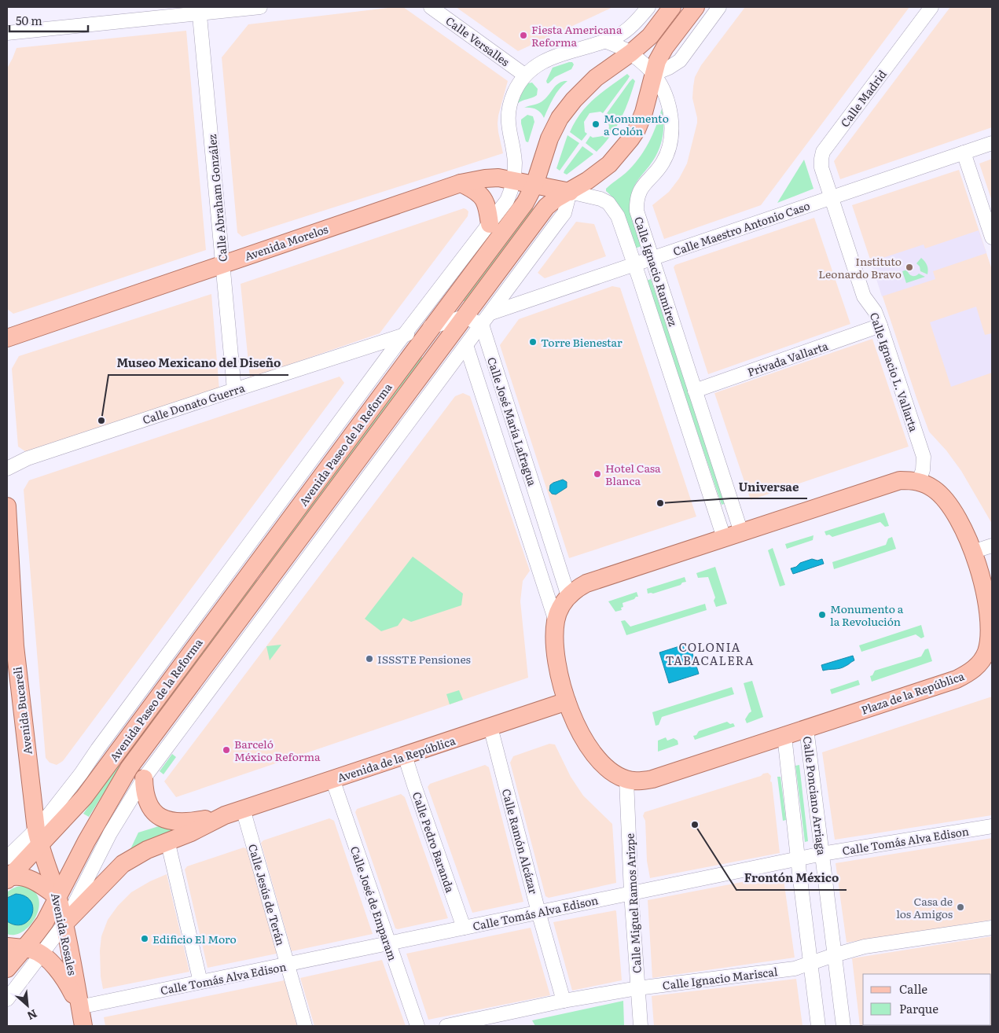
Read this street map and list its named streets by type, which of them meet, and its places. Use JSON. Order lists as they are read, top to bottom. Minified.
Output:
{"streets":{"main road":["Avenida Morelos","Avenida Paseo de la Reforma","Plaza de la República","Avenida Bucareli","Avenida de la República","Avenida Rosales"],"street":["Calle Versalles","Calle Madrid","Calle Abraham González","Calle Maestro Antonio Caso","Calle Ignacio Ramírez","Privada Vallarta","Calle Ignacio L. Vallarta","Calle Donato Guerra","Calle José María Lafragua","Calle Ponciano Arriaga","Calle Tomás Alva Edison","Calle Ramón Alcázar","Calle Pedro Baranda","Calle Jesús de Terán","Calle José de Emparam","Calle Miguel Ramos Arizpe","Calle Ignacio Mariscal"]},"crossings":[["Calle Versalles","Avenida Paseo de la Reforma"],["Calle Madrid","Calle Maestro Antonio Caso"],["Calle Madrid","Calle Ignacio L. Vallarta"],["Calle Abraham González","Avenida Morelos"],["Calle Abraham González","Calle Donato Guerra"],["Calle Maestro Antonio Caso","Calle Ignacio Ramírez"],["Calle Maestro Antonio Caso","Calle Ignacio L. Vallarta"],["Avenida Morelos","Calle Ignacio Ramírez"],["Avenida Morelos","Avenida Paseo de la Reforma"],["Calle Ignacio Ramírez","Privada Vallarta"],["Calle Ignacio Ramírez","Avenida Paseo de la Reforma"],["Calle Ignacio Ramírez","Plaza de la República"],["Privada Vallarta","Calle Ignacio L. Vallarta"],["Calle Ignacio L. Vallarta","Plaza de la República"],["Calle Donato Guerra","Avenida Paseo de la Reforma"],["Calle José María Lafragua","Plaza de la República"],["Avenida Paseo de la Reforma","Avenida Bucareli"],["Avenida Paseo de la Reforma","Avenida Rosales"],["Plaza de la República","Avenida de la República"],["Plaza de la República","Calle Ponciano Arriaga"],["Plaza de la República","Calle Miguel Ramos Arizpe"],["Avenida Bucareli","Avenida Rosales"],["Avenida de la República","Calle Ramón Alcázar"],["Avenida de la República","Calle Pedro Baranda"],["Avenida de la República","Calle Jesús de Terán"],["Avenida de la República","Calle José de Emparam"],["Avenida de la República","Avenida Rosales"],["Calle Ponciano Arriaga","Calle Tomás Alva Edison"],["Calle Ponciano Arriaga","Calle Ignacio Mariscal"],["Calle Tomás Alva Edison","Calle Ramón Alcázar"],["Calle Tomás Alva Edison","Calle Pedro Baranda"],["Calle Tomás Alva Edison","Calle Jesús de Terán"],["Calle Tomás Alva Edison","Calle José de Emparam"],["Calle Tomás Alva Edison","Calle Miguel Ramos Arizpe"],["Calle Tomás Alva Edison","Avenida Rosales"],["Calle Ramón Alcázar","Calle Ignacio Mariscal"],["Calle Miguel Ramos Arizpe","Calle Ignacio Mariscal"]],"districts":["COLONIA TABACALERA"],"places":["Fiesta Americana Reforma","Monumento a Colón","Instituto Leonardo Bravo","Torre Bienestar","Museo Mexicano del Diseño","Hotel Casa Blanca","Universae","Monumento a la Revolución","ISSSTE Pensiones","Barceló México Reforma","Frontón México","Casa de los Amigos","Edificio El Moro"],"legend":["Calle","Parque"],"scale_bar":"50 m","north":"bottom right"}
